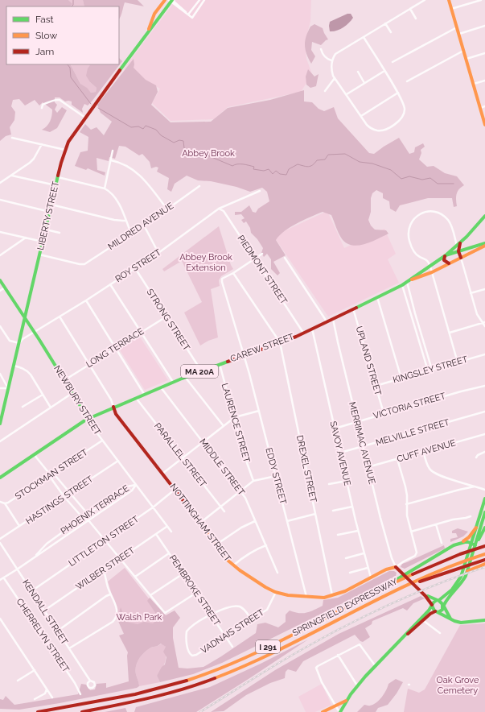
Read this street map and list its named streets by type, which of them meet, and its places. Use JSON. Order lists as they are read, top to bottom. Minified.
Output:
{"streets":{"main road":["LIBERTY STREET","CAREW STREET","MA 20A","NEWBURY STREET","NOTTINGHAM STREET","SPRINGFIELD EXPRESSWAY","I 291"],"street":["MILDRED AVENUE","ROY STREET","PIEDMONT STREET","STRONG STREET","LONG TERRACE","UPLAND STREET","KINGSLEY STREET","VICTORIA STREET","LAURENCE STREET","MELVILLE STREET","MERRIMAC AVENUE","CUFF AVENUE","SAVOY AVENUE","PARALLEL STREET","MIDDLE STREET","DREXEL STREET","STOCKMAN STREET","EDDY STREET","HASTINGS STREET","PHOENIX TERRACE","LITTLETON STREET","WILBER STREET","PEMBROKE STREET","KENDALL STREET","VADNAIS STREET","CHERRELYN STREET"]},"crossings":[["LIBERTY STREET","MILDRED AVENUE"],["LIBERTY STREET","ROY STREET"],["LIBERTY STREET","NEWBURY STREET"],["ROY STREET","PIEDMONT STREET"],["ROY STREET","STRONG STREET"],["ROY STREET","NEWBURY STREET"],["PIEDMONT STREET","CAREW STREET"],["STRONG STREET","LONG TERRACE"],["STRONG STREET","CAREW STREET"],["LONG TERRACE","NEWBURY STREET"],["CAREW STREET","UPLAND STREET"],["CAREW STREET","MA 20A"],["CAREW STREET","NEWBURY STREET"],["CAREW STREET","LAURENCE STREET"],["CAREW STREET","MERRIMAC AVENUE"],["CAREW STREET","SAVOY AVENUE"],["CAREW STREET","PARALLEL STREET"],["CAREW STREET","MIDDLE STREET"],["CAREW STREET","DREXEL STREET"],["CAREW STREET","EDDY STREET"],["CAREW STREET","NOTTINGHAM STREET"],["UPLAND STREET","KINGSLEY STREET"],["UPLAND STREET","VICTORIA STREET"],["NEWBURY STREET","STOCKMAN STREET"],["NEWBURY STREET","HASTINGS STREET"],["NEWBURY STREET","PHOENIX TERRACE"],["NEWBURY STREET","LITTLETON STREET"],["NEWBURY STREET","WILBER STREET"],["VICTORIA STREET","MERRIMAC AVENUE"],["VICTORIA STREET","SAVOY AVENUE"],["MELVILLE STREET","MERRIMAC AVENUE"],["MELVILLE STREET","SAVOY AVENUE"],["MERRIMAC AVENUE","CUFF AVENUE"],["MERRIMAC AVENUE","NOTTINGHAM STREET"],["SAVOY AVENUE","NOTTINGHAM STREET"],["DREXEL STREET","NOTTINGHAM STREET"],["EDDY STREET","NOTTINGHAM STREET"],["PHOENIX TERRACE","KENDALL STREET"],["PHOENIX TERRACE","CHERRELYN STREET"],["NOTTINGHAM STREET","LITTLETON STREET"],["NOTTINGHAM STREET","VADNAIS STREET"],["LITTLETON STREET","KENDALL STREET"],["WILBER STREET","PEMBROKE STREET"],["WILBER STREET","KENDALL STREET"],["PEMBROKE STREET","VADNAIS STREET"]],"parks":["Abbey Brook","Abbey Brook Extension","Walsh Park","Oak Grove Cemetery"],"legend":["Fast","Slow","Jam"]}
